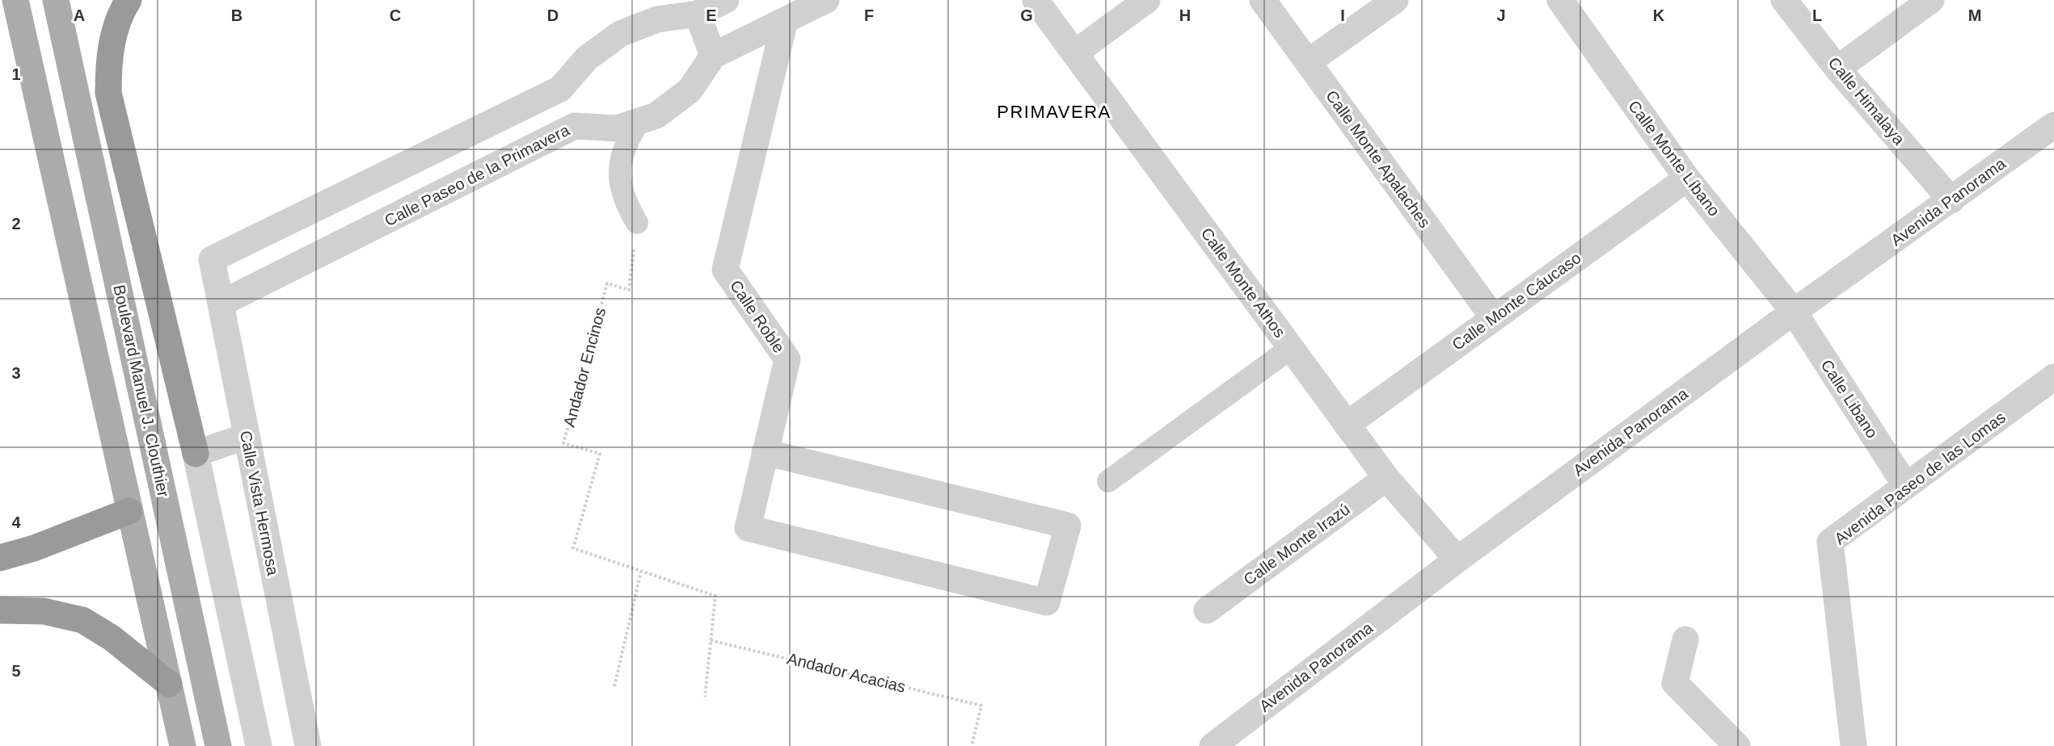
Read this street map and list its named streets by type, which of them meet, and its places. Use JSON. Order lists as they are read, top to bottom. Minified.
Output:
{"streets":{"main road":["Boulevard Manuel J. Clouthier"],"street":["Calle Himalaya","Calle Monte Líbano","Calle Monte Apalaches","Calle Paseo de la Primavera","Avenida Panorama","Calle Monte Athos","Calle Monte Cáucaso","Calle Roble","Calle Libano","Avenida Paseo de las Lomas","Calle Vista Hermosa","Calle Monte Irazú"],"path":["Andador Encinos","Andador Acacias"]},"crossings":[["Calle Himalaya","Avenida Panorama"],["Calle Monte Líbano","Avenida Panorama"],["Calle Monte Líbano","Calle Monte Cáucaso"],["Calle Monte Líbano","Calle Libano"],["Calle Monte Apalaches","Calle Monte Cáucaso"],["Calle Paseo de la Primavera","Calle Roble"],["Calle Paseo de la Primavera","Calle Vista Hermosa"],["Avenida Panorama","Calle Monte Athos"],["Avenida Panorama","Calle Libano"],["Calle Monte Athos","Calle Monte Cáucaso"],["Calle Monte Athos","Calle Monte Irazú"],["Andador Encinos","Andador Acacias"],["Calle Libano","Avenida Paseo de las Lomas"]],"districts":["PRIMAVERA"],"grid":{"columns":["A","B","C","D","E","F","G","H","I","J","K","L","M"],"rows":["1","2","3","4","5"]}}
